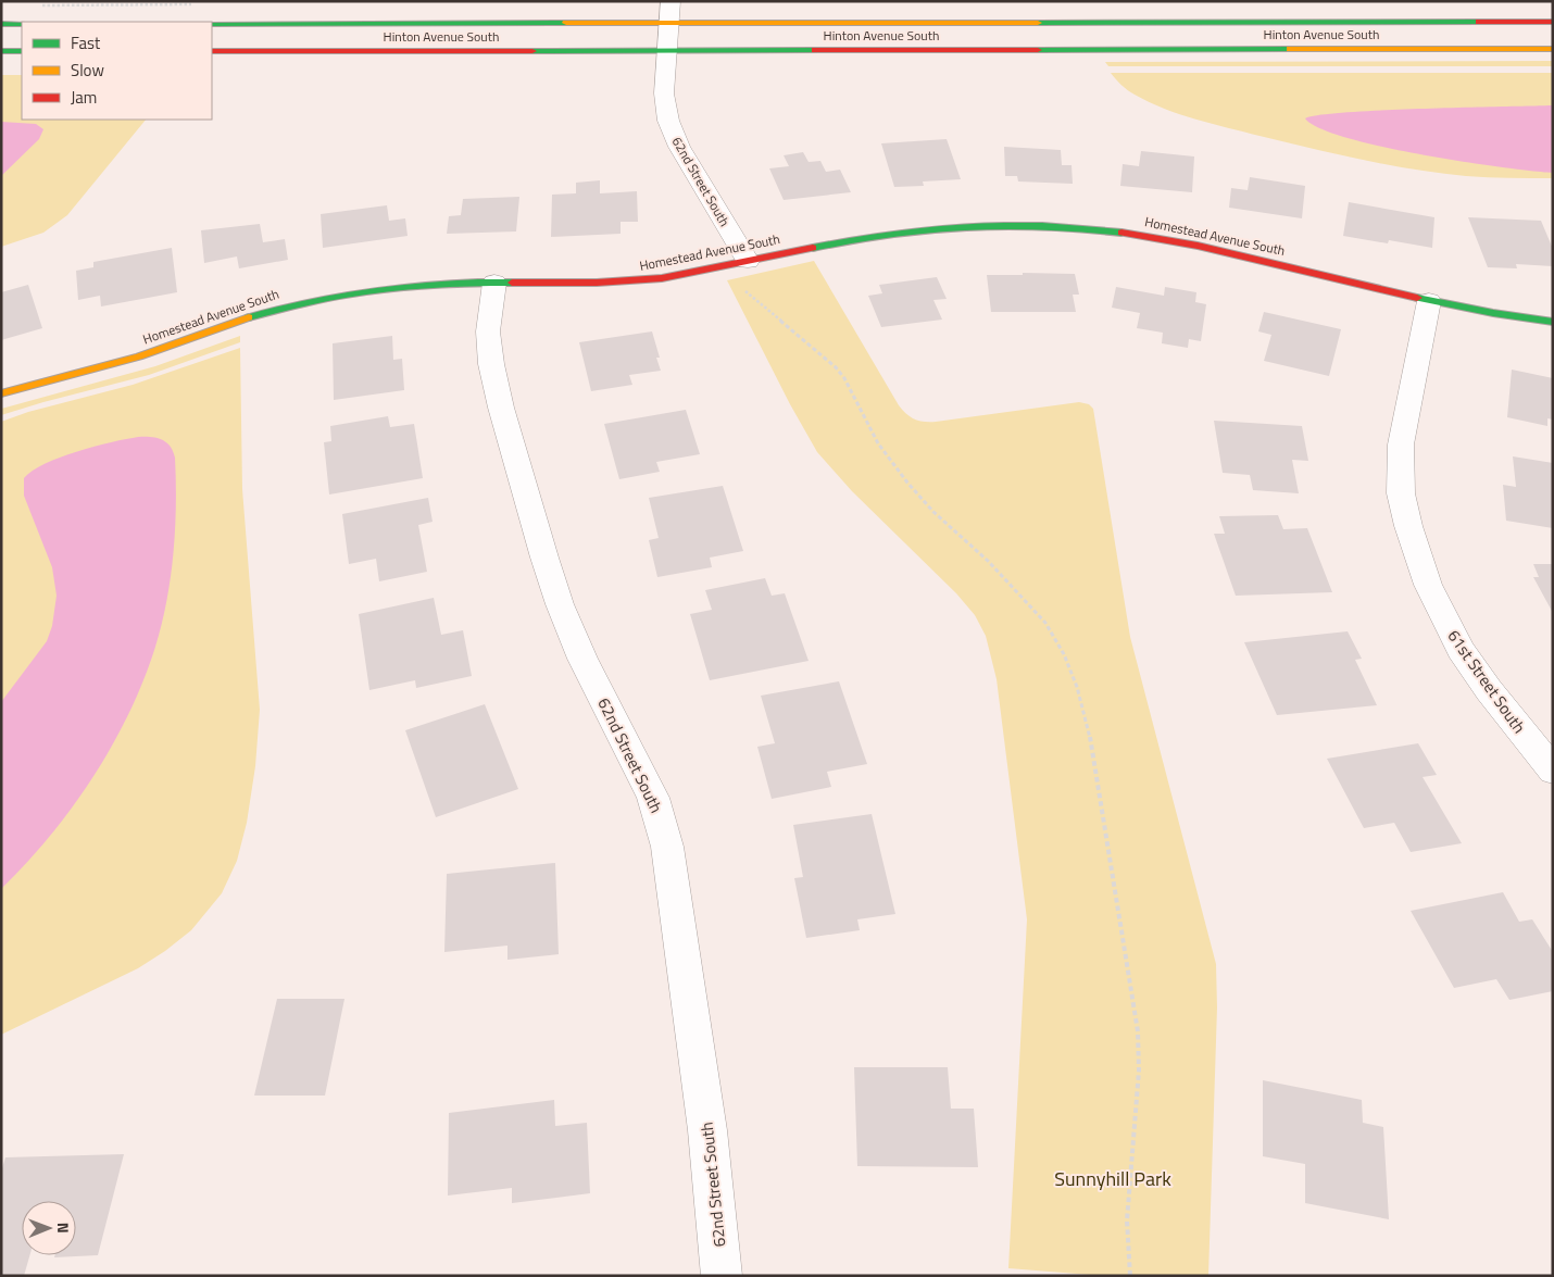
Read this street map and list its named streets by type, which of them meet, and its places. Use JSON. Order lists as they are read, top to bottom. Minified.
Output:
{"streets":{"main road":["Hinton Avenue South","Homestead Avenue South"],"street":["62nd Street South","61st Street South"]},"crossings":[["Hinton Avenue South","62nd Street South"],["62nd Street South","Homestead Avenue South"],["Homestead Avenue South","61st Street South"]],"parks":["Sunnyhill Park"],"legend":["Fast","Slow","Jam"],"north":"right"}
